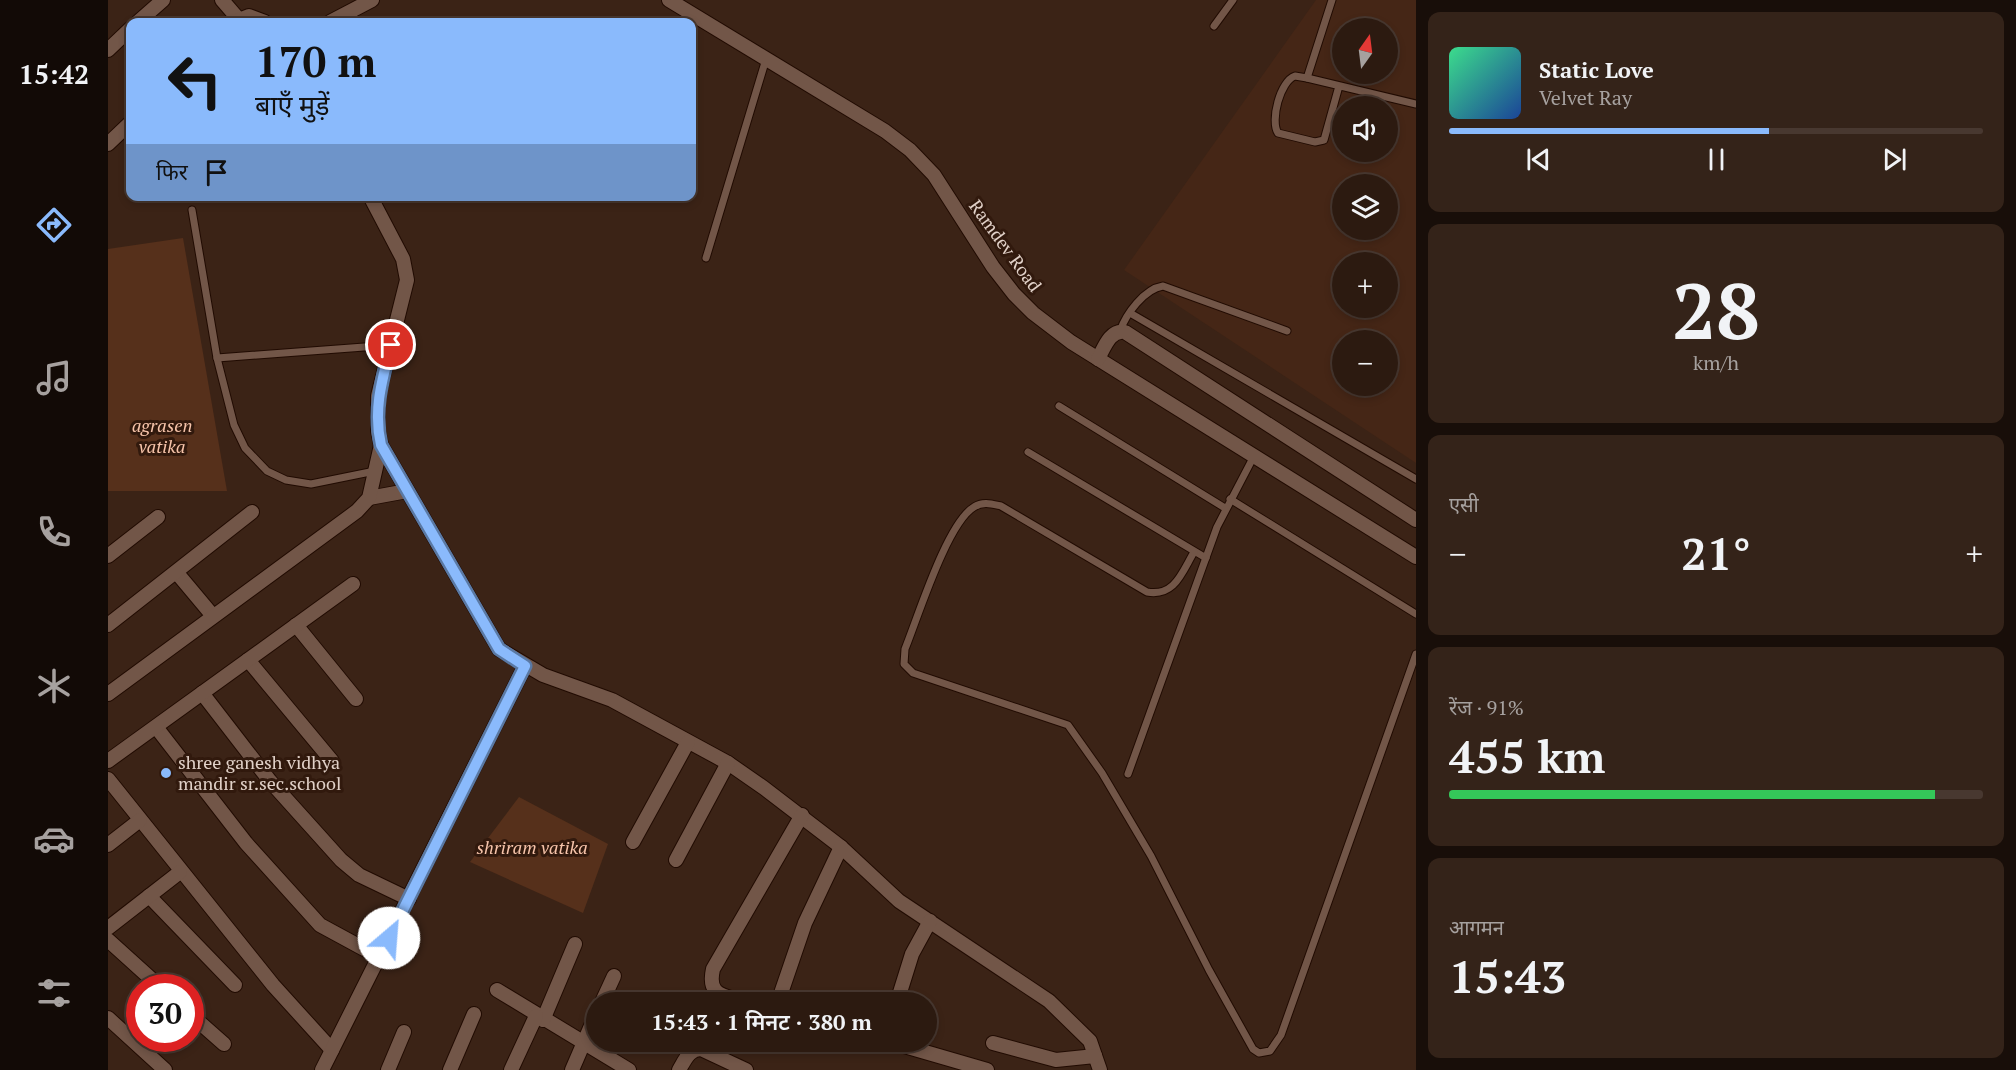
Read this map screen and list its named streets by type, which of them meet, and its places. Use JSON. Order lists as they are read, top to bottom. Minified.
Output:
{"streets":{"street":["Ramdev Road"]},"parks":["agrasen vatika","shriram vatika"],"places":["shree ganesh vidhya mandir sr.sec.school"],"north":"top","page":{"tabs":"15:42","map_buttons":["+","−"],"turn":["170 m","बाएँ मुड़ें"],"song":["Static Love","Velvet Ray"],"then":"फिर","tile":[["28","km/h"],"एसी",["रेंज · 91%","455 km"],["आगमन","15:43"]],"heat":["−","21°","+"],"limit":"30","trip":"15:43 · 1 मिनट · 380 m"}}
